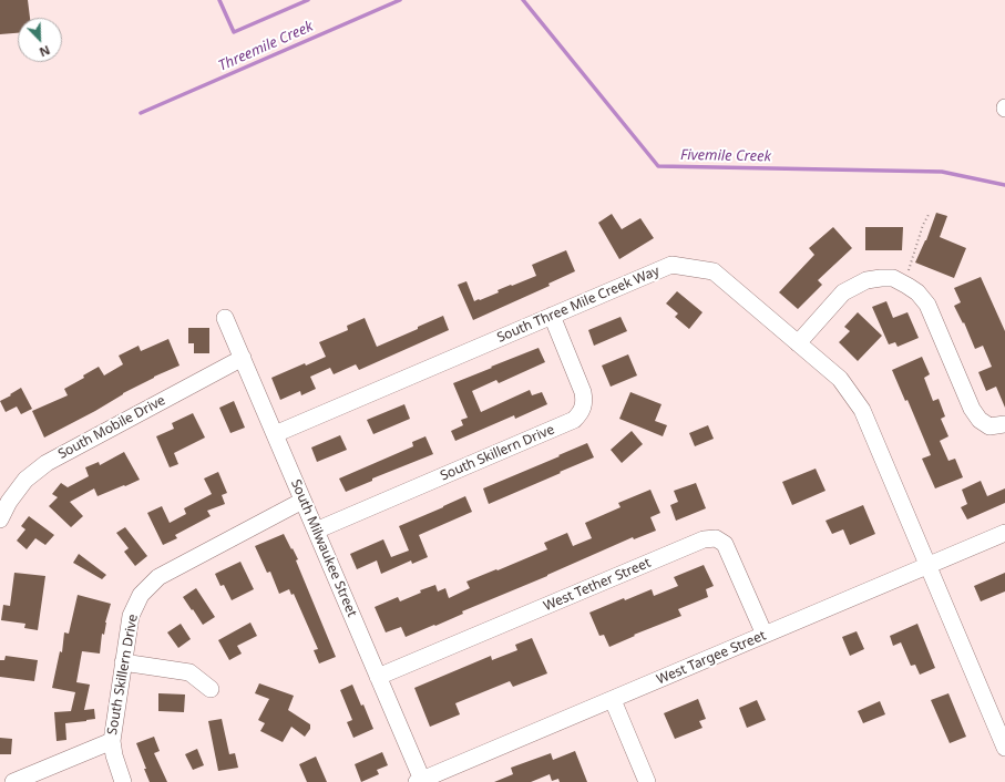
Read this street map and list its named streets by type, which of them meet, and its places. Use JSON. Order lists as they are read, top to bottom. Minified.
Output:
{"streets":{"street":["South Three Mile Creek Way","South Mobile Drive","South Skillern Drive","South Milwaukee Street","West Tether Street","West Targee Street"]},"crossings":[["South Three Mile Creek Way","South Skillern Drive"],["South Three Mile Creek Way","South Milwaukee Street"],["South Three Mile Creek Way","West Targee Street"],["South Mobile Drive","South Milwaukee Street"],["South Skillern Drive","South Milwaukee Street"],["South Milwaukee Street","West Tether Street"],["South Milwaukee Street","West Targee Street"],["West Tether Street","West Targee Street"]],"water":["Threemile Creek","Fivemile Creek"],"north":"bottom right"}
